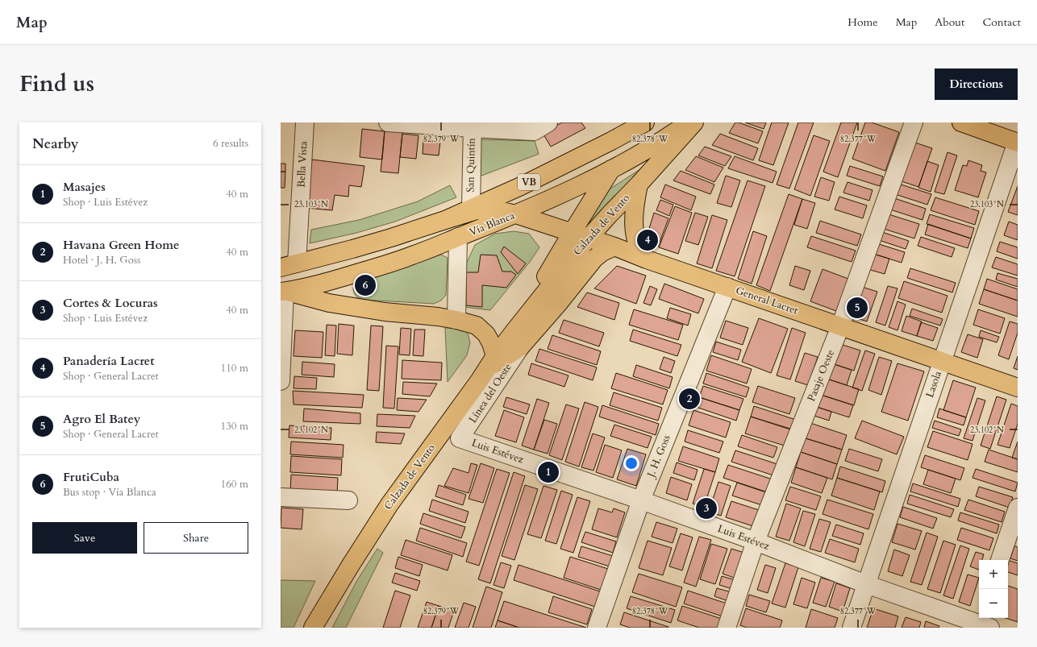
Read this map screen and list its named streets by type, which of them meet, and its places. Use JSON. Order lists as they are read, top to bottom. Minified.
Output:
{"streets":{"main road":["VB","Vía Blanca","Calzada de Vento","General Lacret"],"street":["Bella Vista","San Quintín","Pasaje Oeste","Lasola","Línea del Oeste","Luis Estévez","J. H. Goss"]},"crossings":[["Bella Vista","VB"],["San Quintín","VB"],["VB","General Lacret"],["Vía Blanca","Calzada de Vento"],["Vía Blanca","General Lacret"],["Calzada de Vento","General Lacret"],["Calzada de Vento","Línea del Oeste"],["General Lacret","Pasaje Oeste"],["General Lacret","Lasola"],["General Lacret","J. H. Goss"],["Pasaje Oeste","Luis Estévez"],["Lasola","Luis Estévez"],["Línea del Oeste","Luis Estévez"],["Luis Estévez","J. H. Goss"]],"page":{"header":"Map","nav":["Home","Map","About","Contact"],"title":"Find us","buttons":["Directions",["Save","Share"]],"heading":["Nearby","6 results"],"list":[{"mark":"1","name":"Masajes","note":"Shop · Luis Estévez","value":"40 m"},{"mark":"2","name":"Havana Green Home","note":"Hotel · J. H. Goss","value":"40 m"},{"mark":"3","name":"Cortes & Locuras","note":"Shop · Luis Estévez","value":"40 m"},{"mark":"4","name":"Panadería Lacret","note":"Shop · General Lacret","value":"110 m"},{"mark":"5","name":"Agro El Batey","note":"Shop · General Lacret","value":"130 m"},{"mark":"6","name":"FrutiCuba","note":"Bus stop · Vía Blanca","value":"160 m"}],"pins":["4","6","5","2","1","3"],"map_buttons":["+","−"]},"coordinates":["82.379°W","82.378°W","82.377°W","23.103°N","23.102°N"]}
